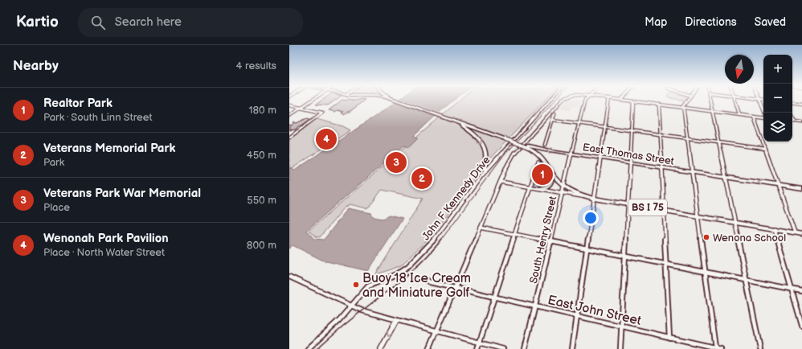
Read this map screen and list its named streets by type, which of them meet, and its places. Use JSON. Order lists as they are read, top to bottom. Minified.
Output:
{"streets":{"highway":["East Thomas Street","BS I 75"],"street":["John F Kennedy Drive","South Henry Street","East John Street"]},"crossings":[["East Thomas Street","BS I 75"],["East Thomas Street","South Henry Street"],["BS I 75","South Henry Street"],["South Henry Street","East John Street"]],"places":["Wenona School","Buoy 18 Ice Cream and Miniature Golf"],"north":"bottom","page":{"header":"Kartio","search":"Search here","nav":["Map","Directions","Saved"],"heading":["Nearby","4 results"],"map_buttons":["+","−"],"list":[{"mark":"1","name":"Realtor Park","note":"Park · South Linn Street","value":"180 m"},{"mark":"2","name":"Veterans Memorial Park","note":"Park","value":"450 m"},{"mark":"3","name":"Veterans Park War Memorial","note":"Place","value":"550 m"},{"mark":"4","name":"Wenonah Park Pavilion","note":"Place · North Water Street","value":"800 m"}],"pins":["4","3","1","2"]}}
